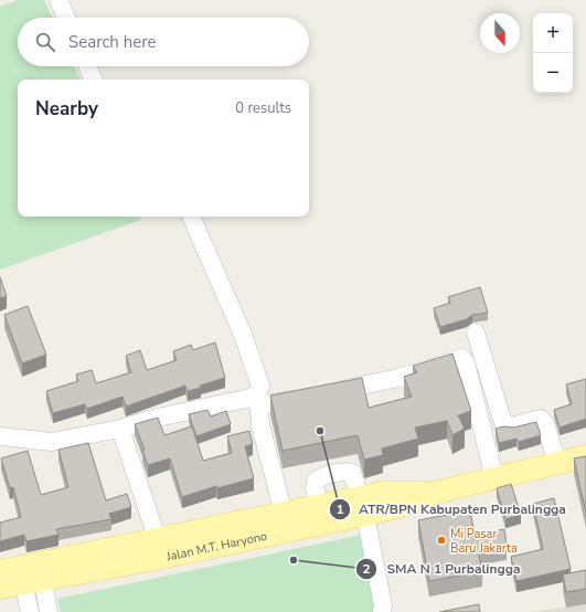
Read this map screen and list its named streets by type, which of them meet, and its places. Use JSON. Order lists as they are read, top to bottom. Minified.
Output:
{"streets":{"main road":["Jalan M.T. Haryono"]},"places":["ATR/BPN Kabupaten Purbalingga","Mi Pasar Baru Jakarta","SMA N 1 Purbalingga"],"north":"bottom","page":{"map_buttons":["+","−"],"search":"Search here","heading":["Nearby","0 results"]}}
